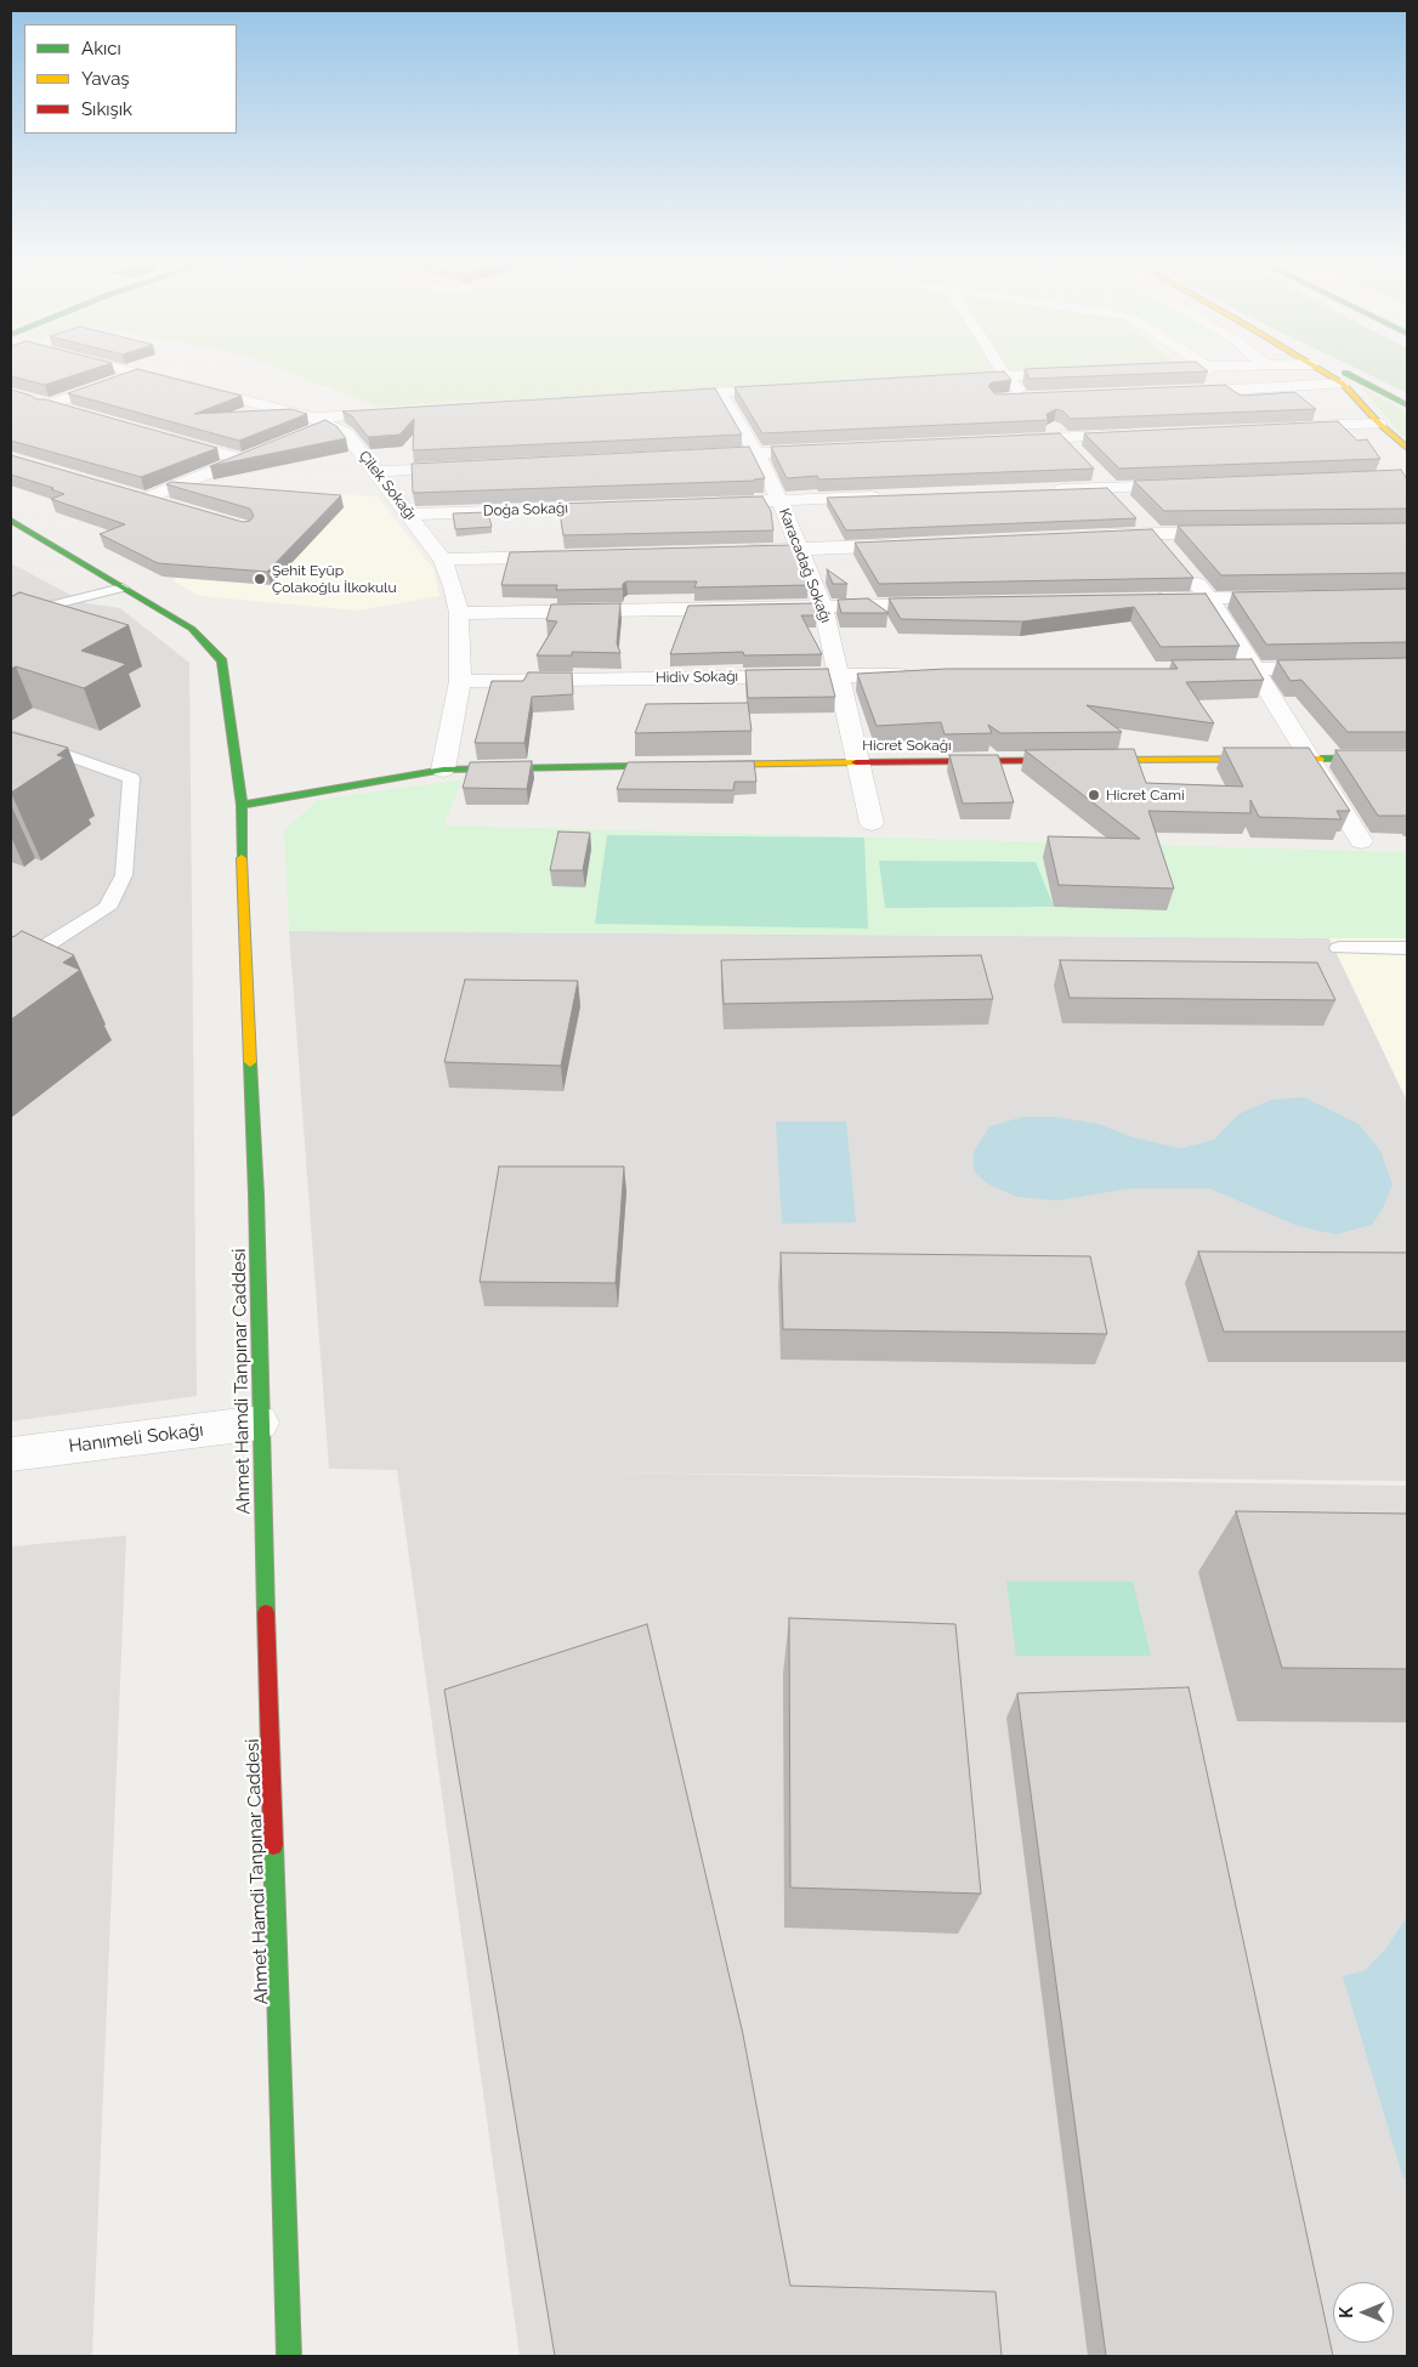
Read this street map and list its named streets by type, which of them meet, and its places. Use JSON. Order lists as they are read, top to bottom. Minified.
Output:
{"streets":{"main road":["Hicret Sokağı","Ahmet Hamdi Tanpınar Caddesi"],"street":["Çilek Sokağı","Doğa Sokağı","Karacadağ Sokağı","Hidiv Sokağı","Hanımeli Sokağı"]},"crossings":[["Çilek Sokağı","Doğa Sokağı"],["Çilek Sokağı","Hidiv Sokağı"],["Çilek Sokağı","Hicret Sokağı"],["Karacadağ Sokağı","Hidiv Sokağı"],["Karacadağ Sokağı","Hicret Sokağı"],["Hicret Sokağı","Ahmet Hamdi Tanpınar Caddesi"],["Ahmet Hamdi Tanpınar Caddesi","Hanımeli Sokağı"]],"places":["Şehit Eyüp Çolakoğlu İlkokulu","Hicret Cami"],"legend":["Akıcı","Yavaş","Sıkışık"],"north":"left"}
